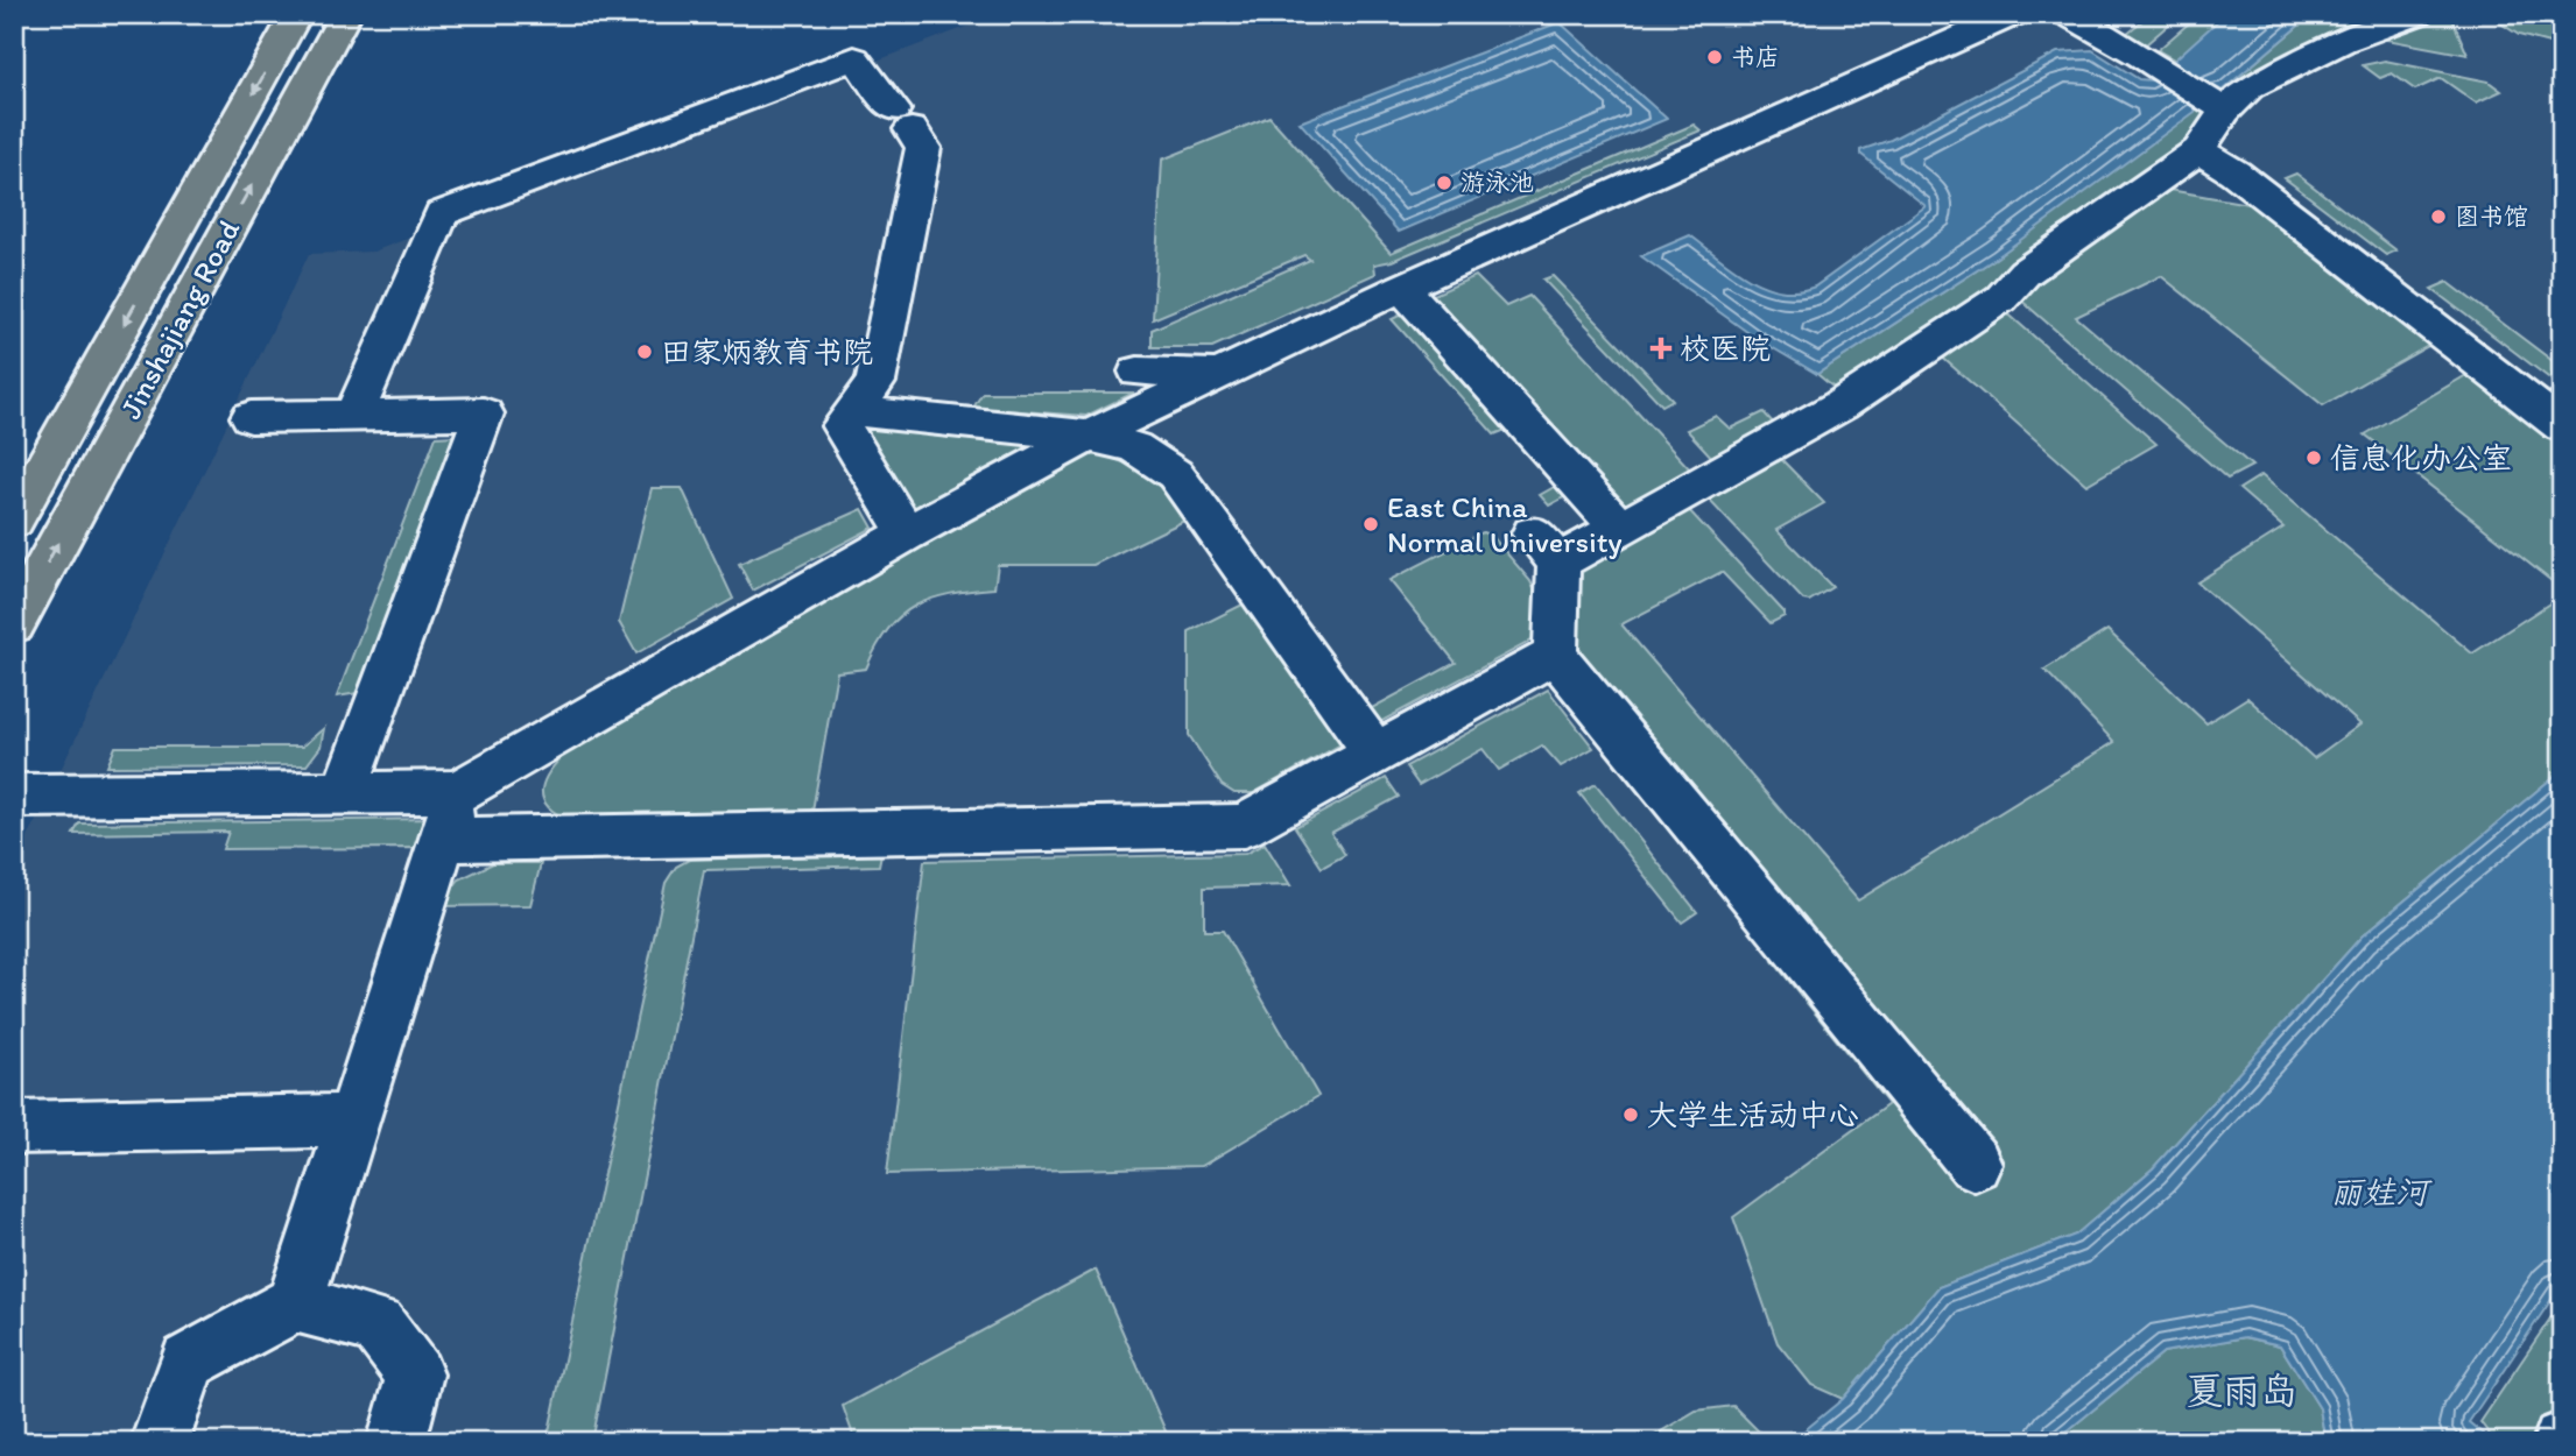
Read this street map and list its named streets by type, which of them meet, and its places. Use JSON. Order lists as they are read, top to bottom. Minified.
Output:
{"streets":{"main road":["Jinshajiang Road"]},"water":["丽娃河"],"parks":["夏雨岛"],"places":{"other":["书店","游泳池","图书馆","田家炳教育书院","信息化办公室","East China Normal University","大学生活动中心"],"health":["校医院"]}}
